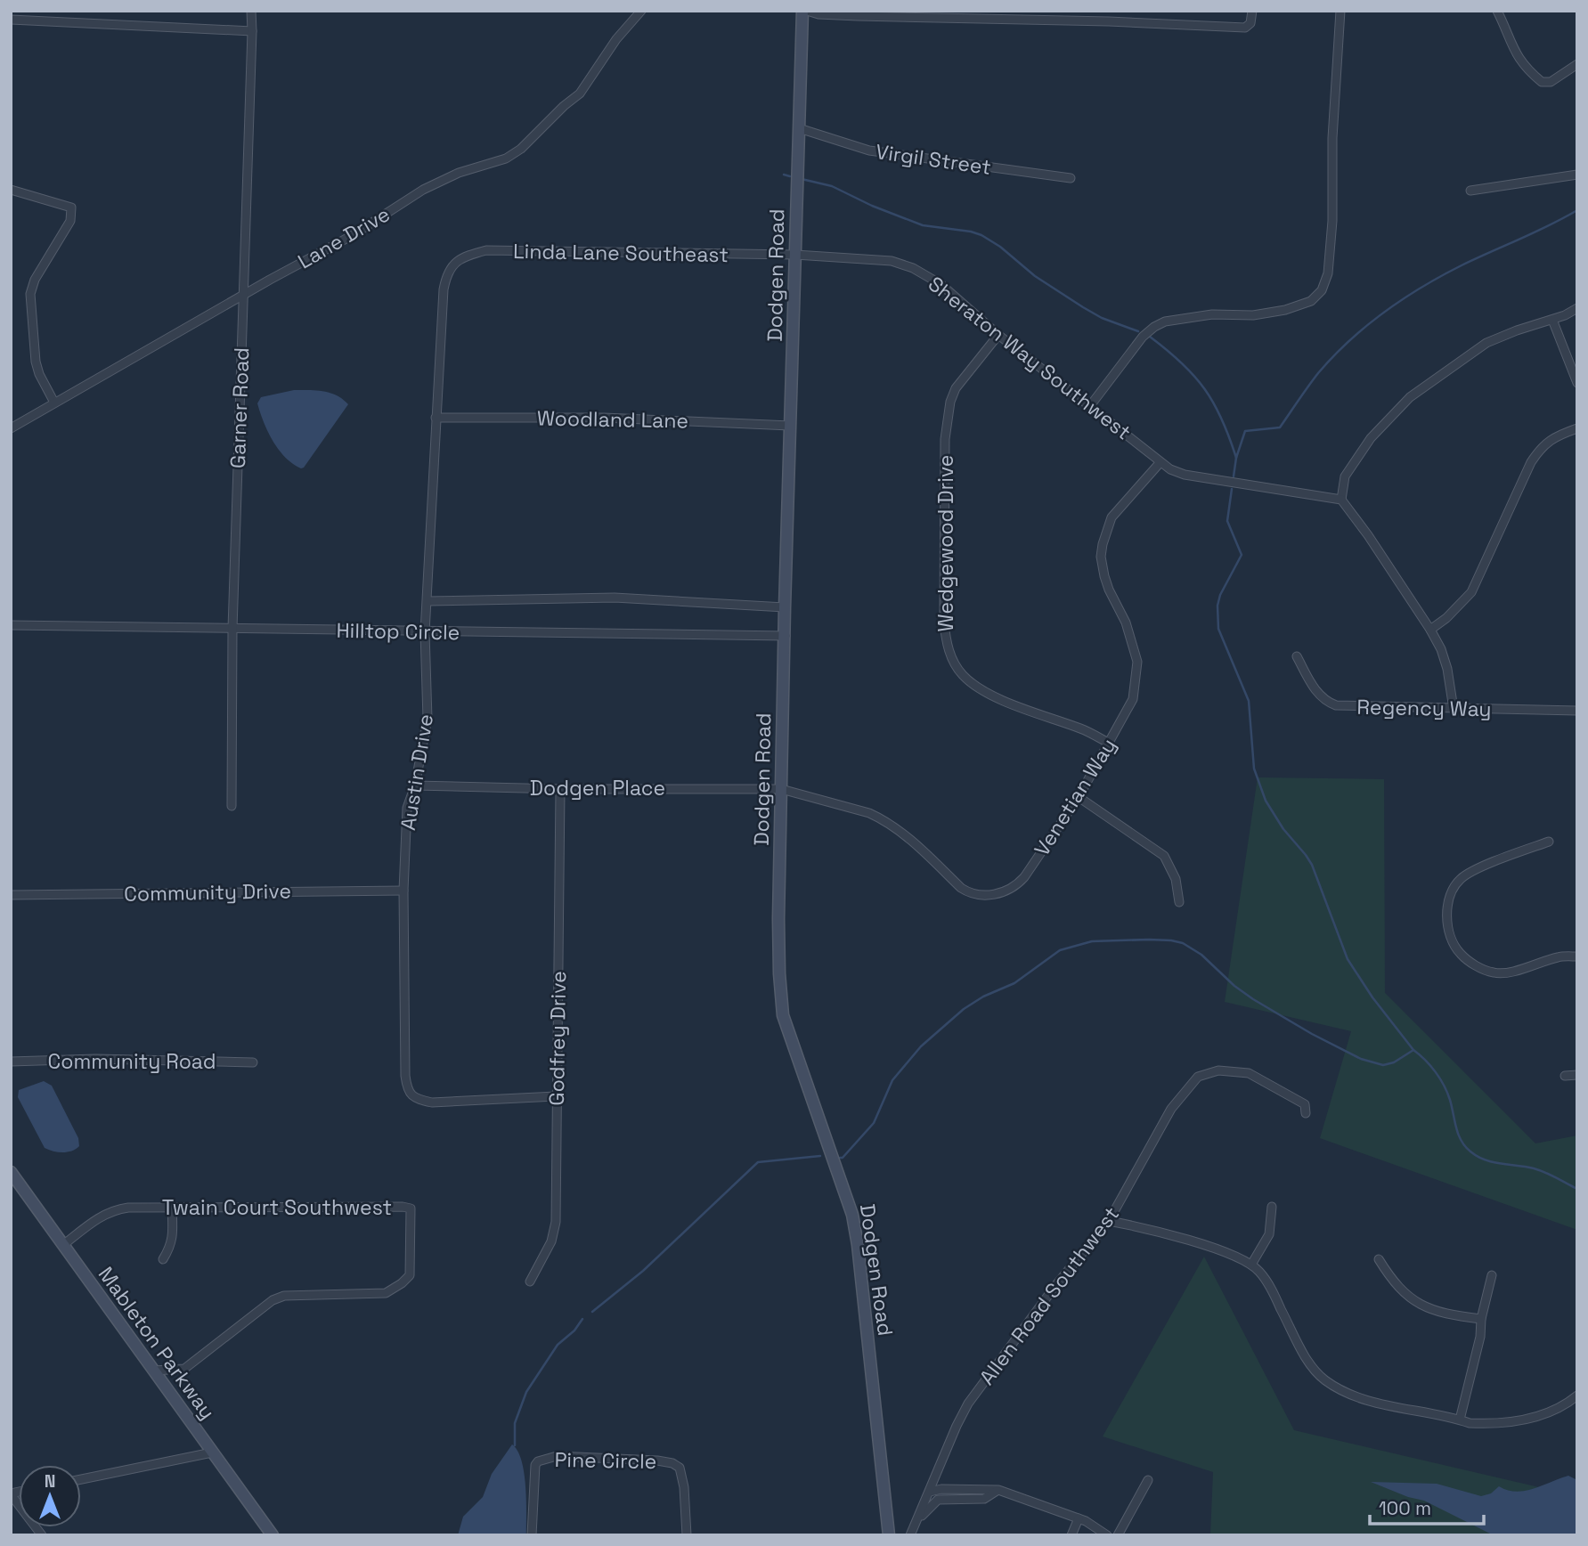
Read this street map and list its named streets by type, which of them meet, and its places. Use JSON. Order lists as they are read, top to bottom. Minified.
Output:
{"streets":{"street":["Virgil Street","Lane Drive","Linda Lane Southeast","Dodgen Road","Sheraton Way Southwest","Garner Road","Woodland Lane","Wedgewood Drive","Hilltop Circle","Regency Way","Austin Drive","Dodgen Place","Venetian Way","Community Drive","Godfrey Drive","Community Road","Twain Court Southwest","Allen Road Southwest","Mableton Parkway","Pine Circle"]},"crossings":[["Virgil Street","Dodgen Road"],["Lane Drive","Garner Road"],["Linda Lane Southeast","Dodgen Road"],["Linda Lane Southeast","Sheraton Way Southwest"],["Linda Lane Southeast","Austin Drive"],["Dodgen Road","Sheraton Way Southwest"],["Dodgen Road","Woodland Lane"],["Dodgen Road","Hilltop Circle"],["Dodgen Road","Dodgen Place"],["Dodgen Road","Venetian Way"],["Sheraton Way Southwest","Wedgewood Drive"],["Sheraton Way Southwest","Venetian Way"],["Garner Road","Hilltop Circle"],["Woodland Lane","Austin Drive"],["Wedgewood Drive","Venetian Way"],["Hilltop Circle","Austin Drive"],["Austin Drive","Dodgen Place"],["Austin Drive","Community Drive"],["Austin Drive","Godfrey Drive"],["Dodgen Place","Venetian Way"],["Dodgen Place","Godfrey Drive"],["Twain Court Southwest","Mableton Parkway"]],"scale_bar":"100 m","north":"top"}
